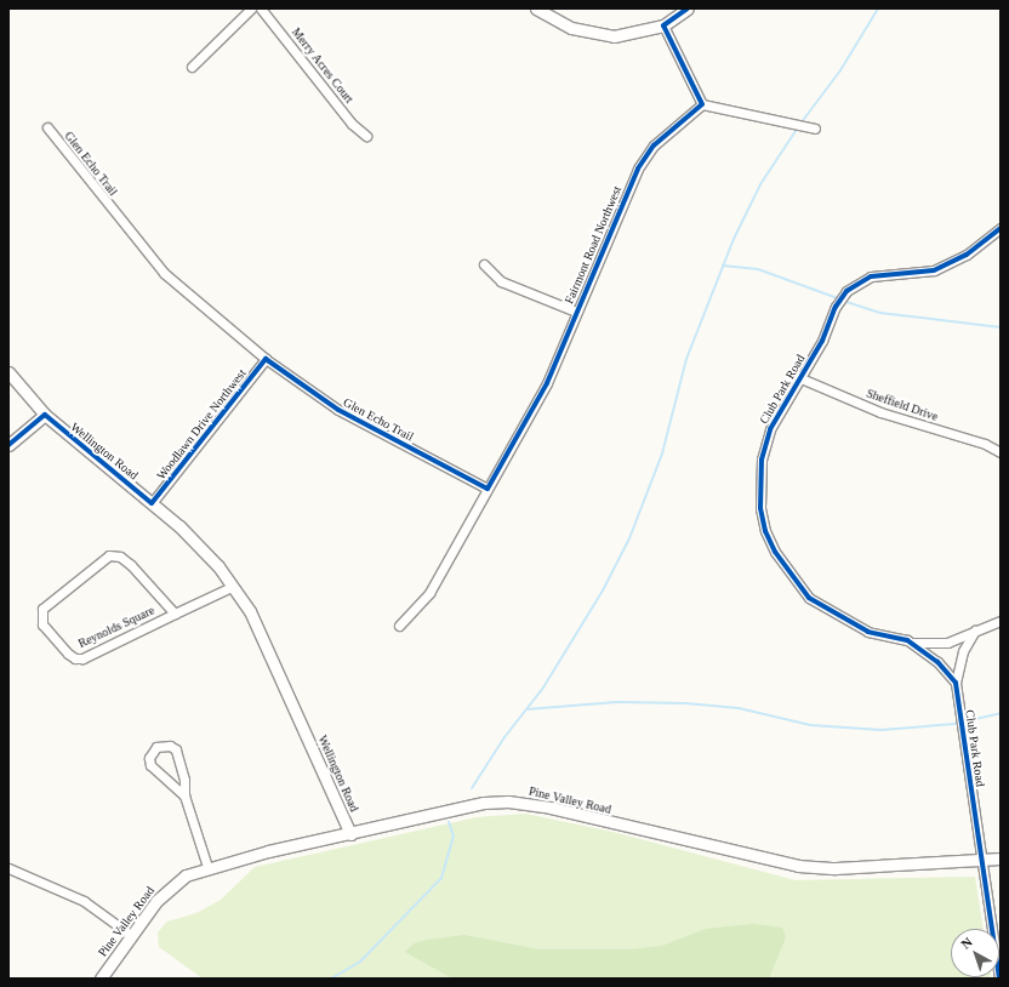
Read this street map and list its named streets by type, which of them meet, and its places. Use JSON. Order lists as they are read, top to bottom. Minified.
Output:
{"streets":{"street":["Merry Acres Court","Glen Echo Trail","Fairmont Road Northwest","Club Park Road","Sheffield Drive","Woodlawn Drive Northwest","Wellington Road","Reynolds Square","Pine Valley Road"]},"crossings":[["Glen Echo Trail","Fairmont Road Northwest"],["Glen Echo Trail","Woodlawn Drive Northwest"],["Club Park Road","Sheffield Drive"],["Club Park Road","Pine Valley Road"],["Woodlawn Drive Northwest","Wellington Road"],["Wellington Road","Reynolds Square"],["Wellington Road","Pine Valley Road"]],"north":"top left"}
